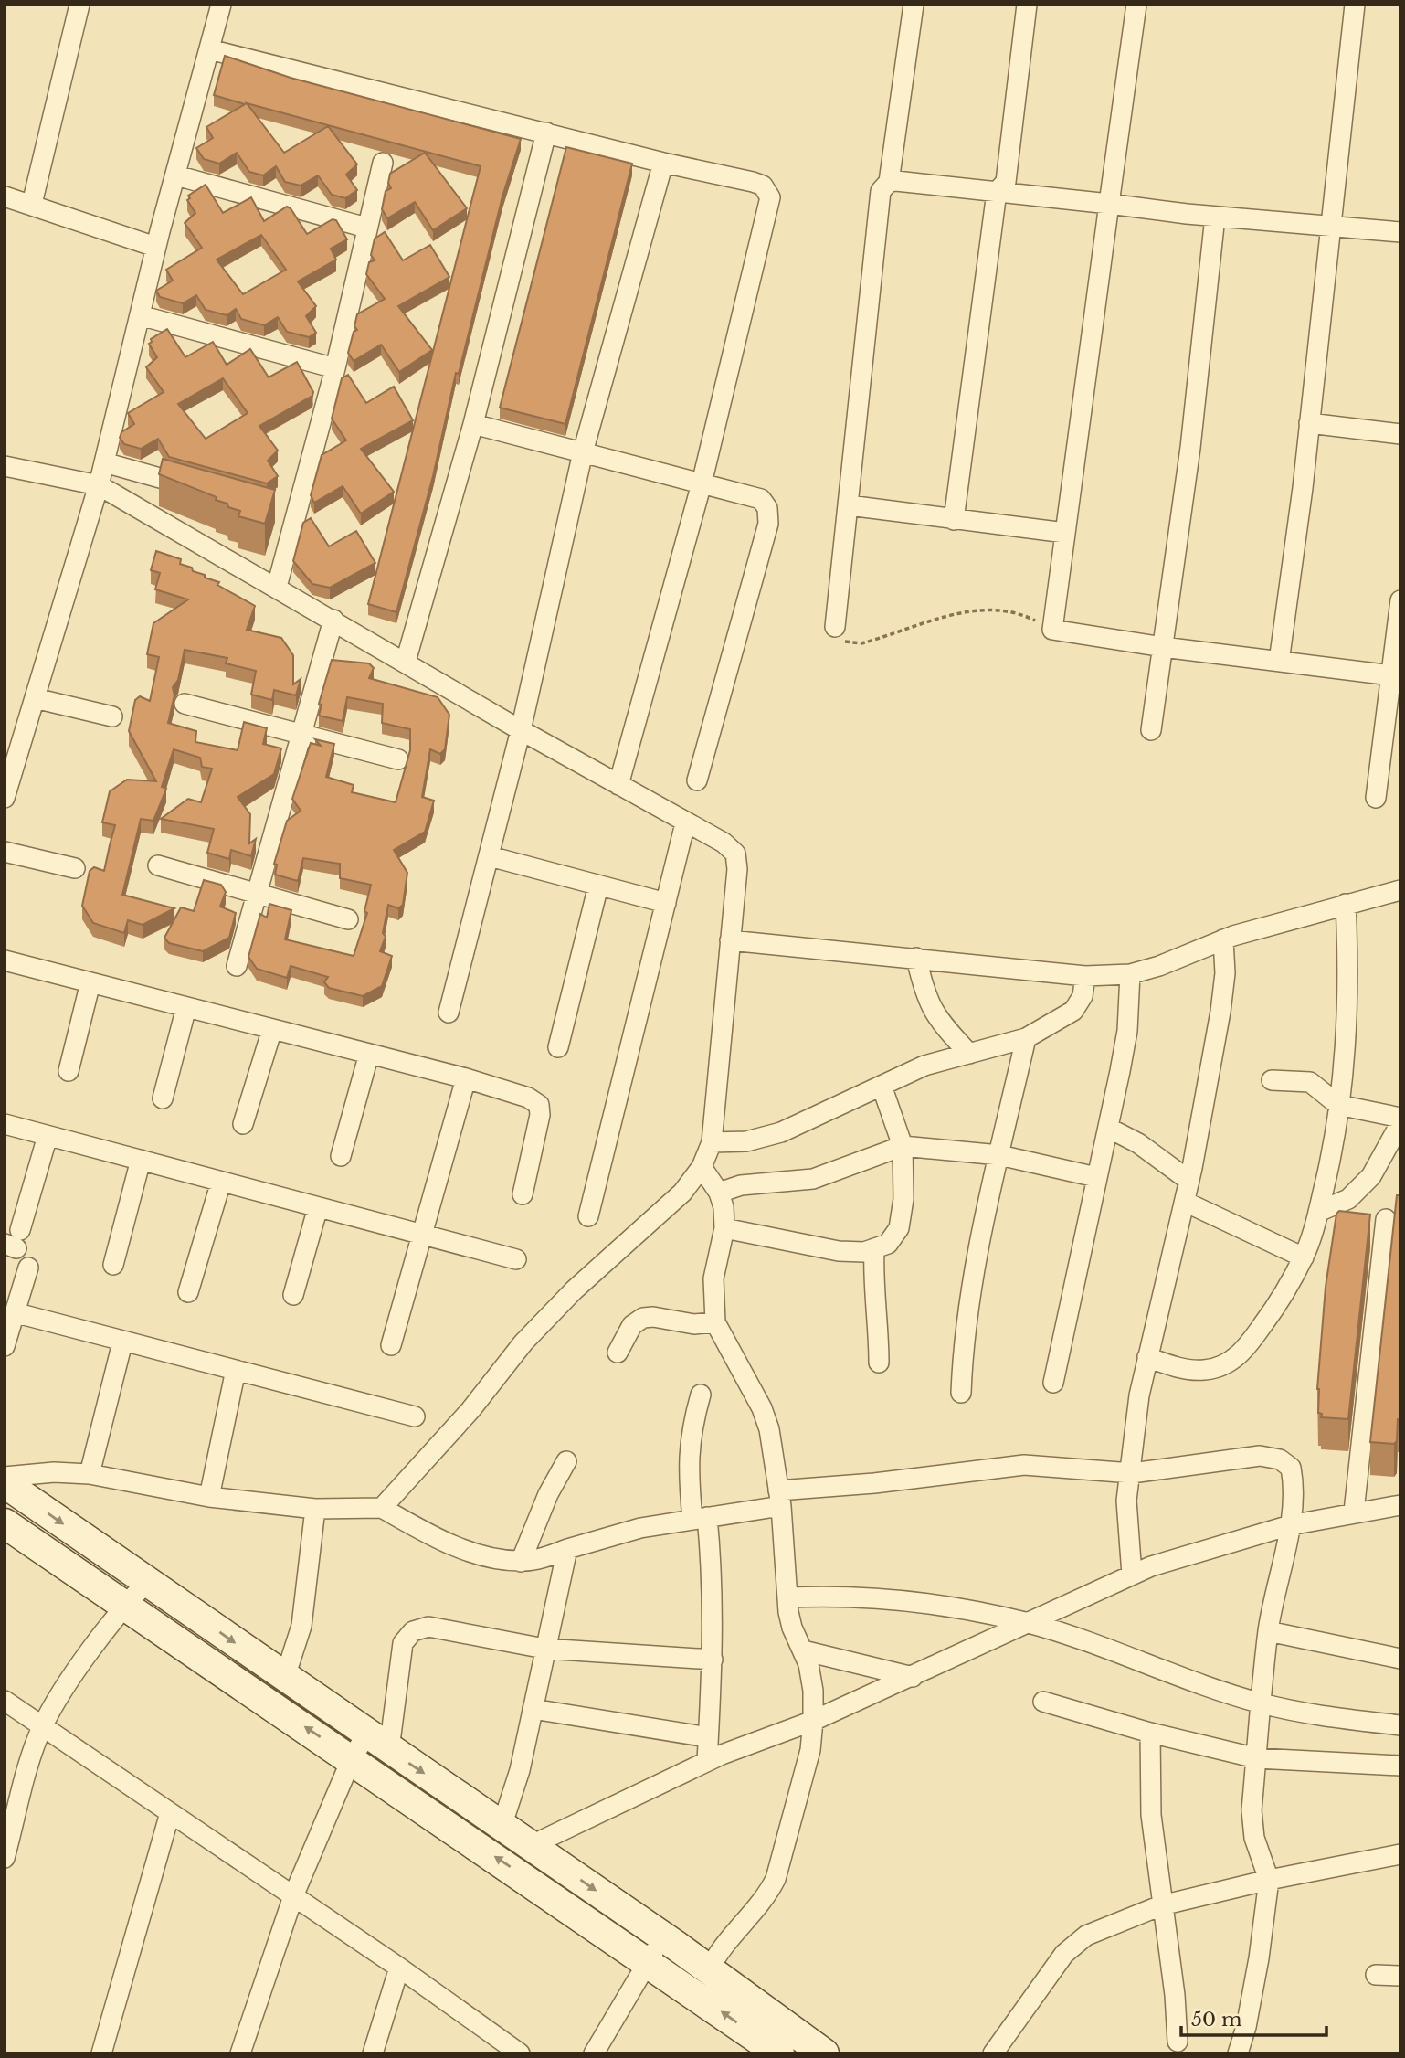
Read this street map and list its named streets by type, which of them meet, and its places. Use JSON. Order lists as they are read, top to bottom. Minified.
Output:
{"scale_bar":"50 m"}
